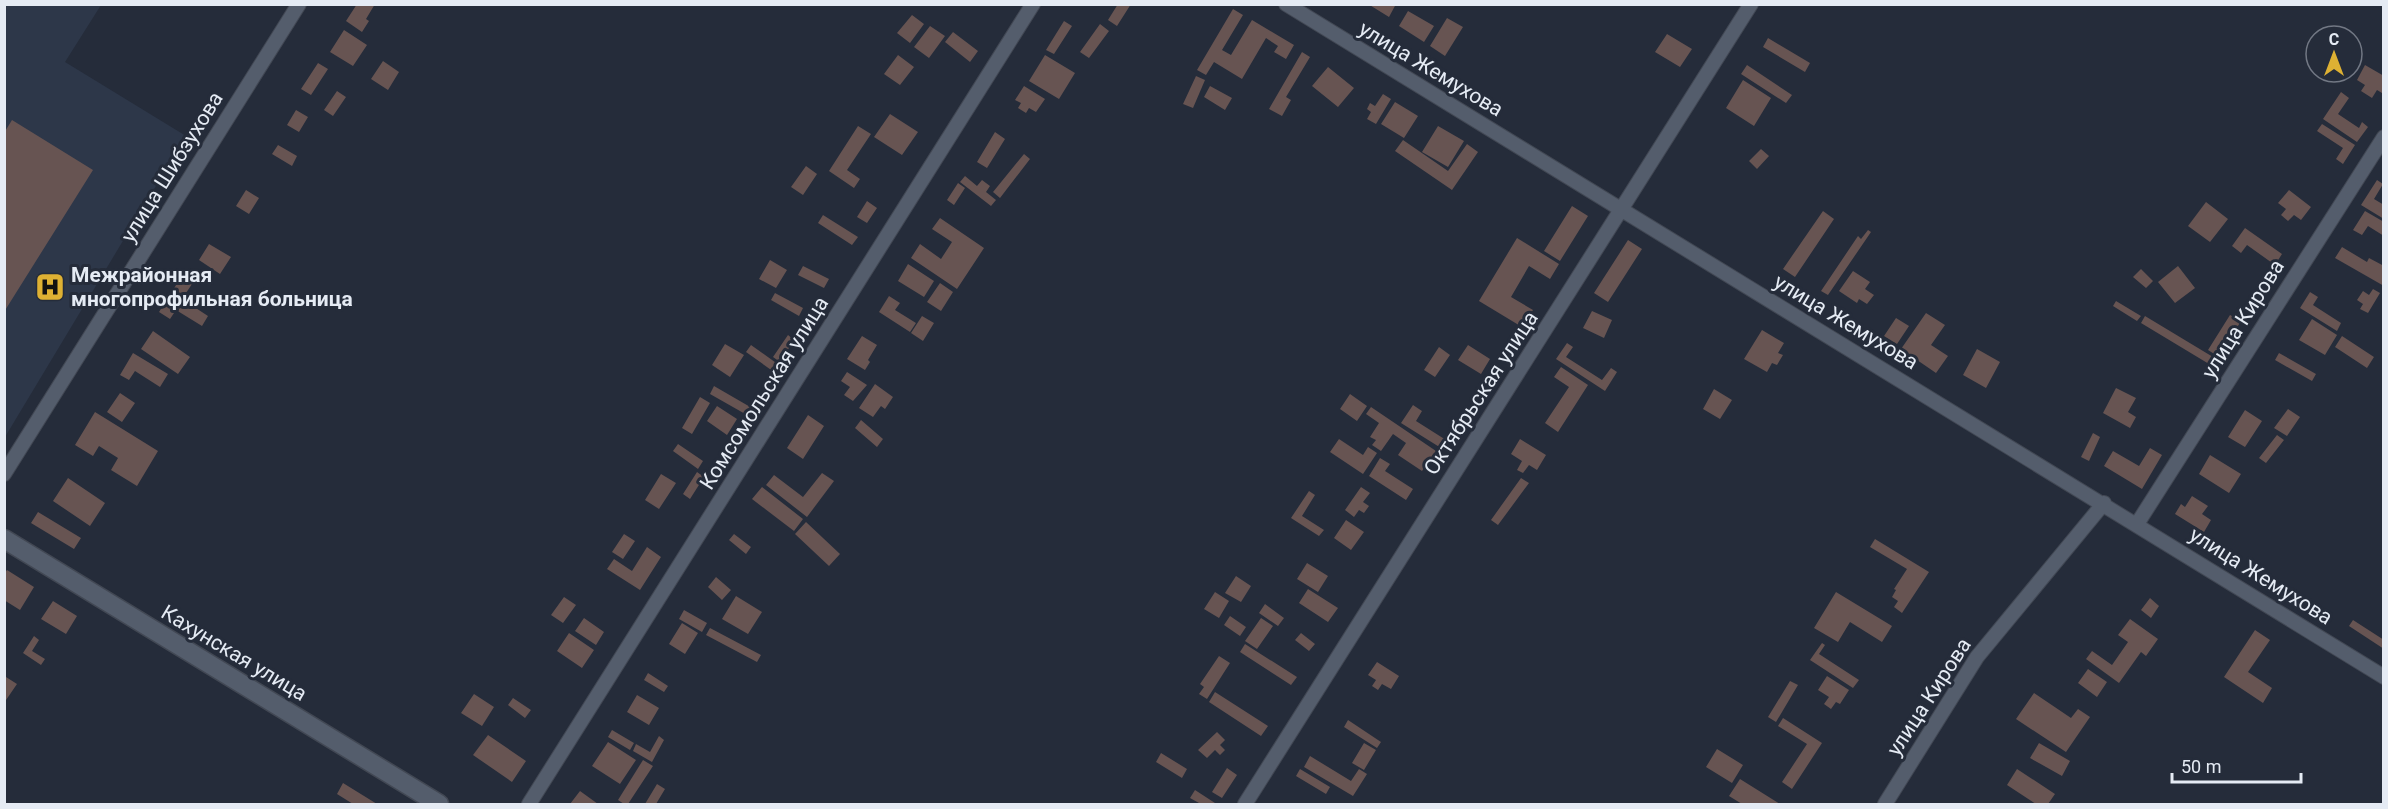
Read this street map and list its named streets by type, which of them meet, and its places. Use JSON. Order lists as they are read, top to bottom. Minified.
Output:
{"streets":{"street":["улица Жемухова","улица Шибзухова","улица Кирова","Комсомольская улица","Октябрьская улица","Кахунская улица"]},"crossings":[["улица Жемухова","улица Кирова"],["улица Жемухова","Октябрьская улица"]],"places":{"hospital":["Межрайонная многопрофильная больница"]},"scale_bar":"50 m","north":"top"}
